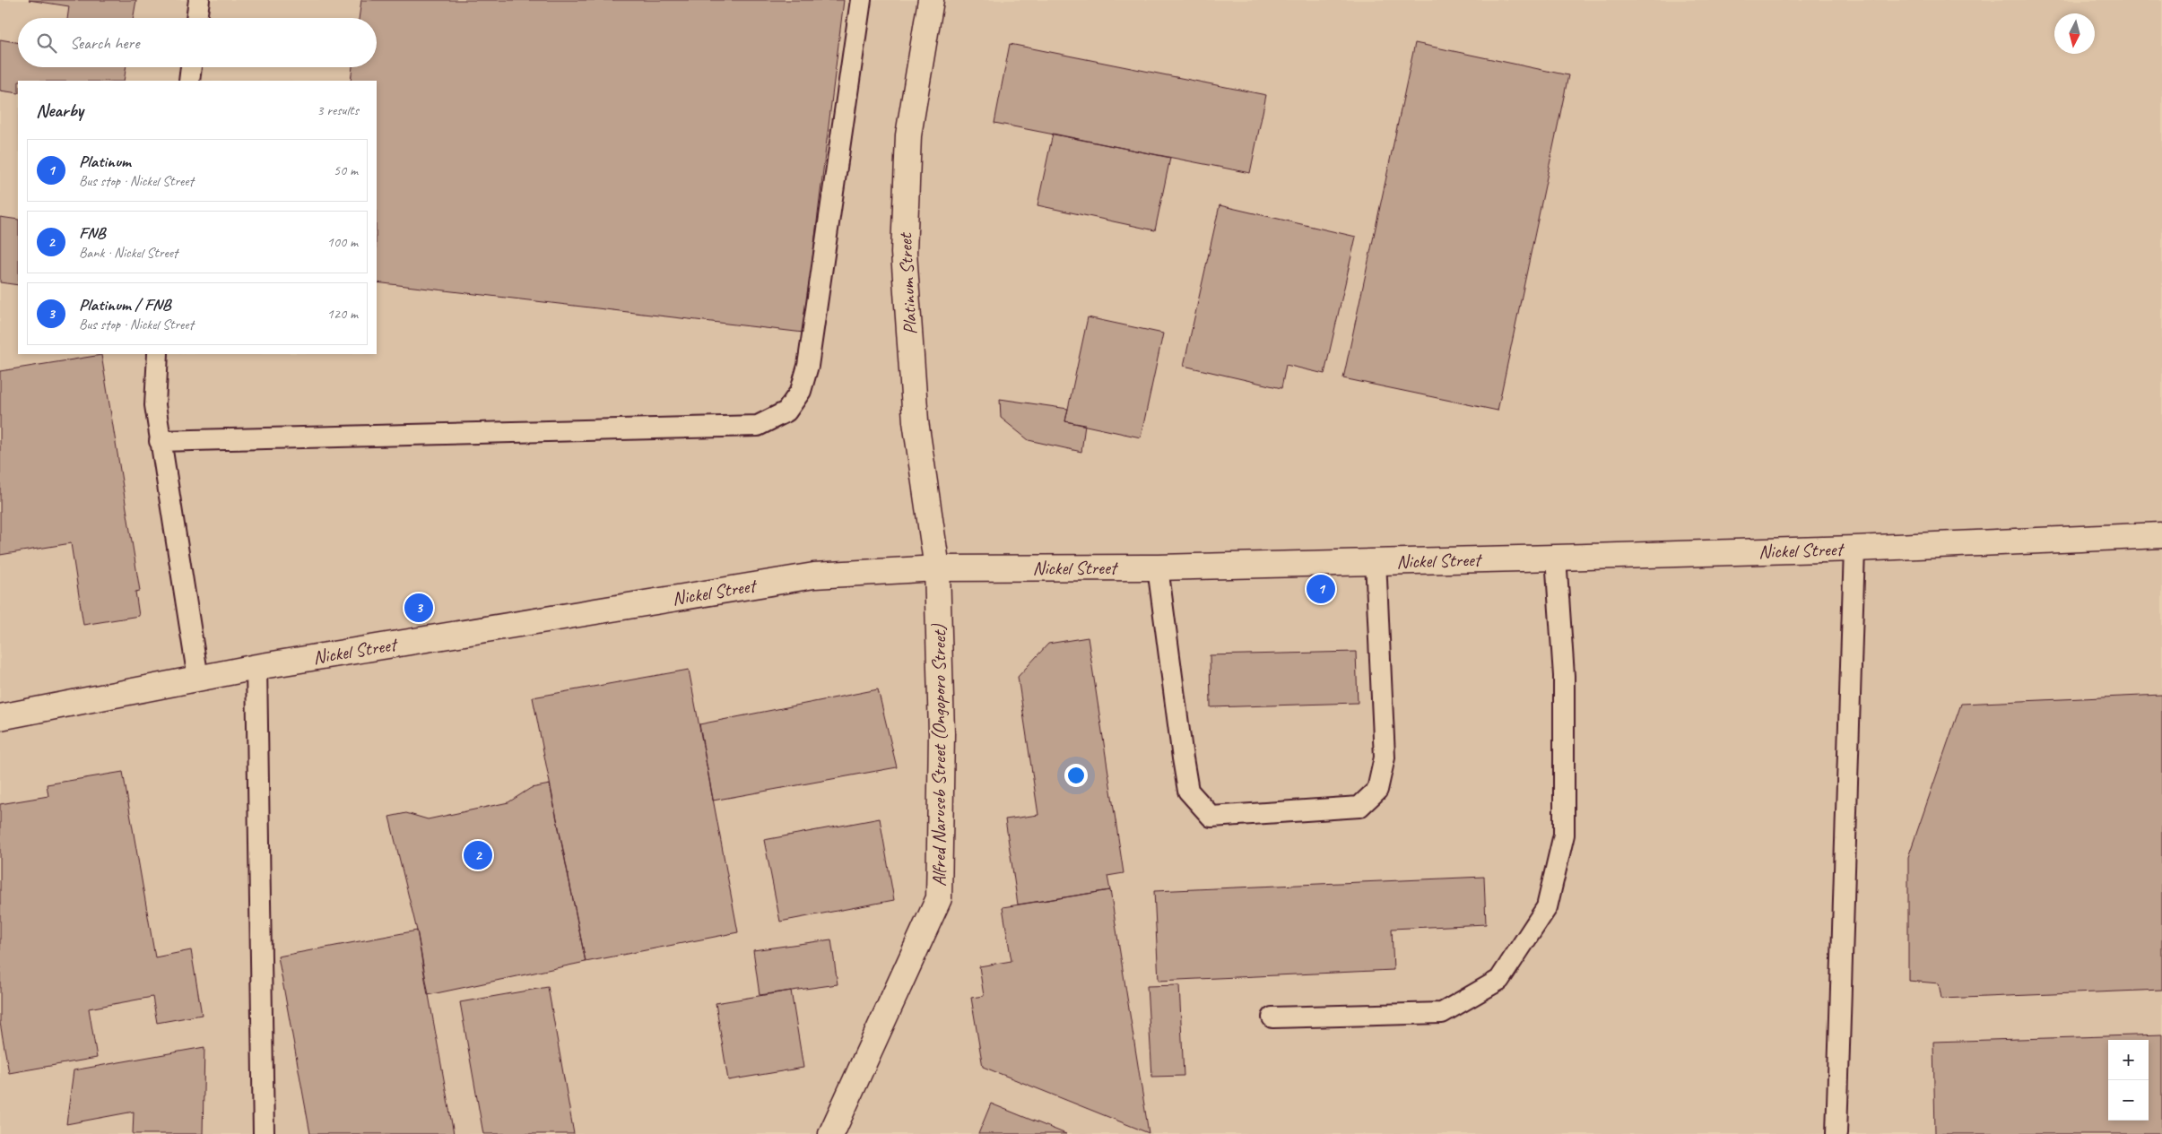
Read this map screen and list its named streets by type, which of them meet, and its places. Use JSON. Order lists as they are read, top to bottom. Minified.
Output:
{"streets":{"street":["Platinum Street","Nickel Street","Alfred Naruseb Street (Ongoporo Street)"]},"crossings":[["Platinum Street","Nickel Street"],["Platinum Street","Alfred Naruseb Street (Ongoporo Street)"],["Nickel Street","Alfred Naruseb Street (Ongoporo Street)"]],"north":"bottom","page":{"search":"Search here","heading":["Nearby","3 results"],"list":[{"mark":"1","name":"Platinum","note":"Bus stop · Nickel Street","value":"50 m"},{"mark":"2","name":"FNB","note":"Bank · Nickel Street","value":"100 m"},{"mark":"3","name":"Platinum / FNB","note":"Bus stop · Nickel Street","value":"120 m"}],"pins":["1","3","2"],"map_buttons":["+","−"]}}
